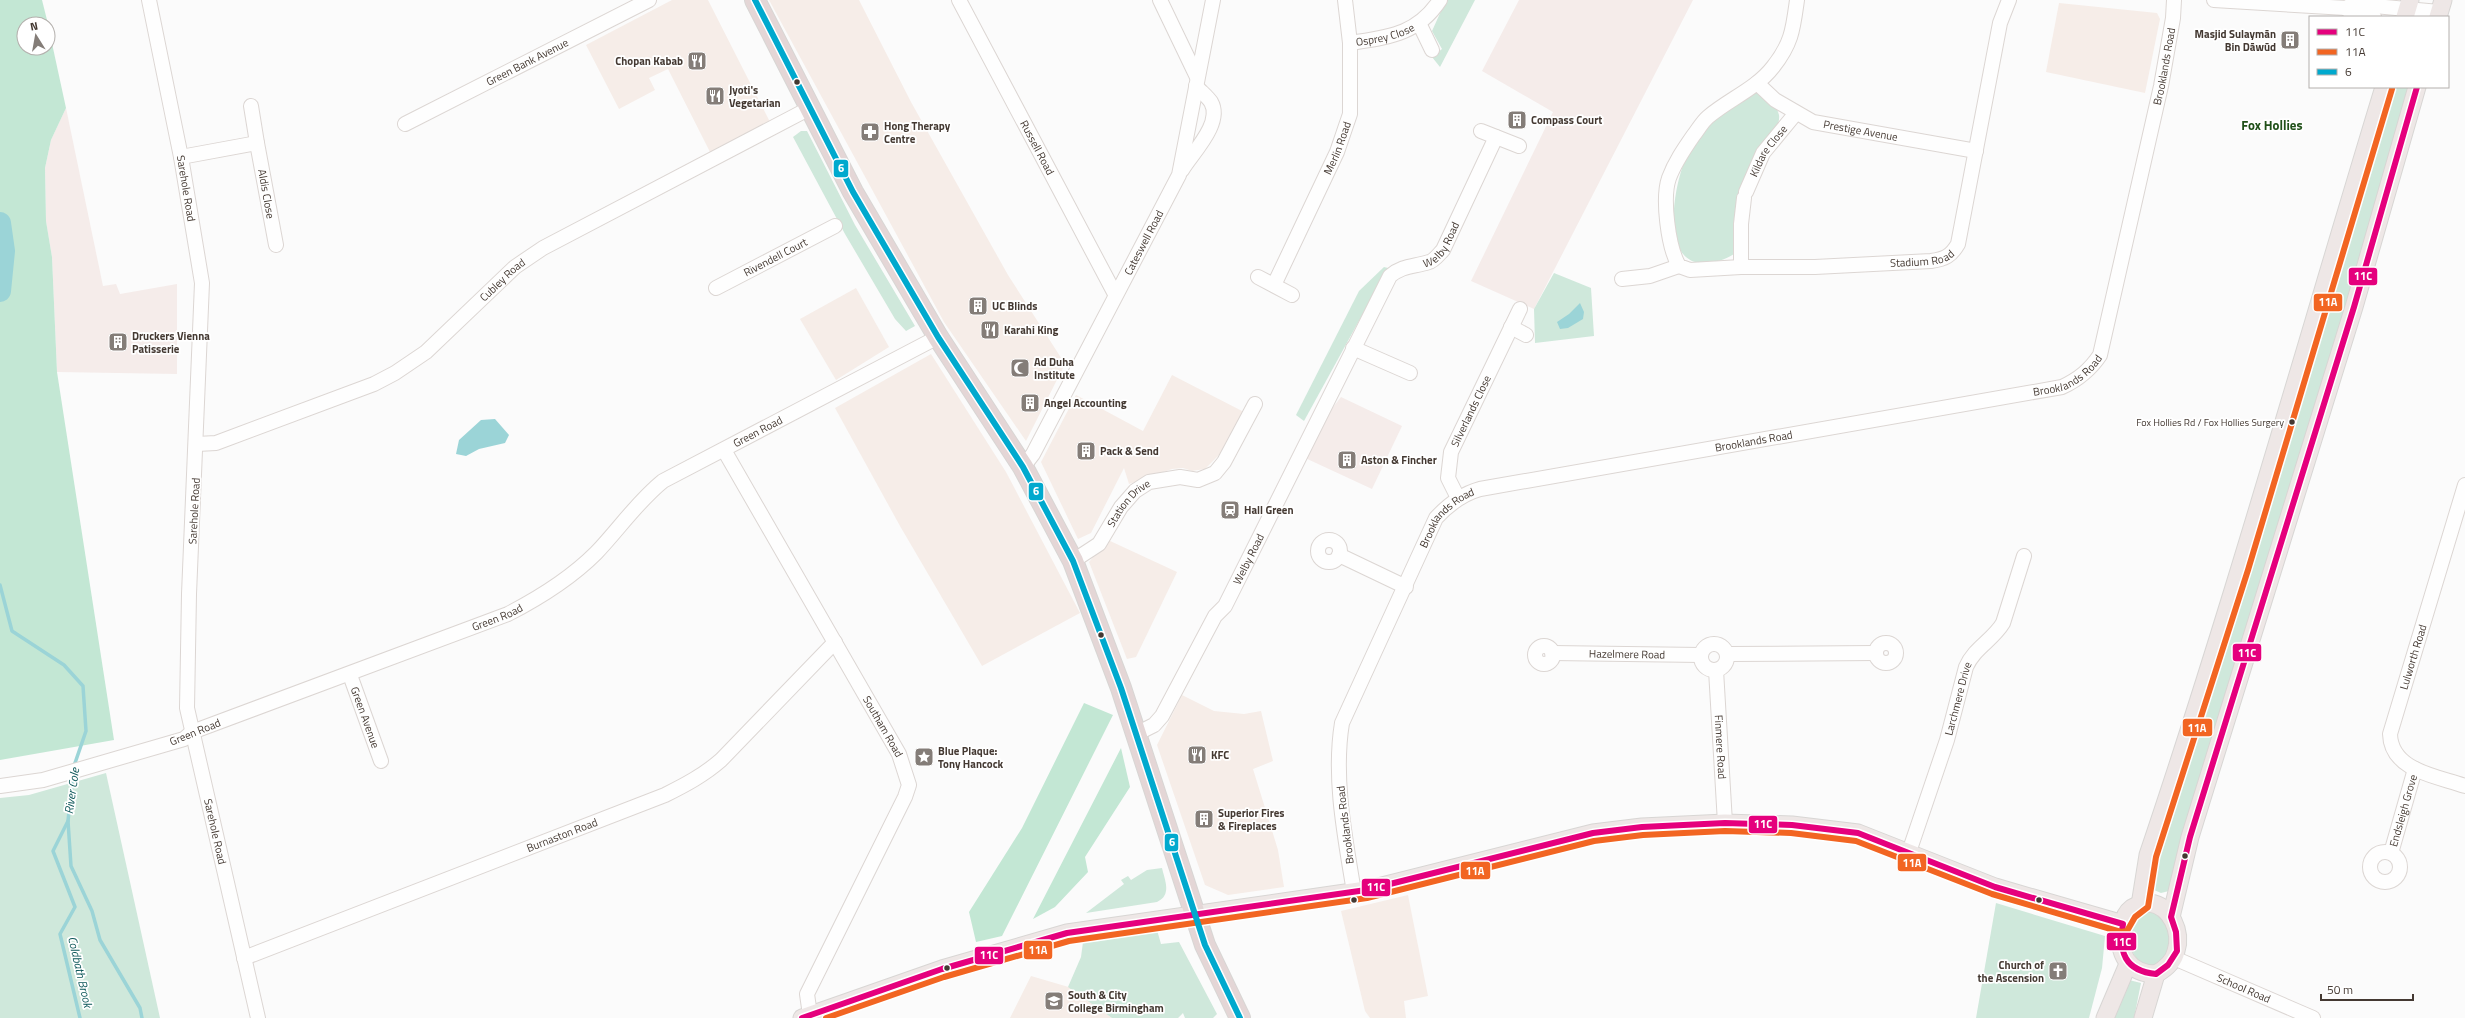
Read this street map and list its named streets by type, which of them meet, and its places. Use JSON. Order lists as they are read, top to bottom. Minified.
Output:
{"streets":{"street":["Osprey Close","Green Bank Avenue","Brooklands Road","Prestige Avenue","Russell Road","Merlin Road","Kildare Close","Sarehole Road","Aldis Close","Welby Road","Cateswell Road","Stadium Road","Rivendell Court","Cubley Road","Silverlands Close","Green Road","Station Drive","Hazelmere Road","Lulworth Road","Larchmere Drive","Green Avenue","Southam Road","Finmere Road","Endsleigh Grove","Burnaston Road","School Road"]},"crossings":[["Osprey Close","Merlin Road"],["Brooklands Road","Silverlands Close"],["Prestige Avenue","Kildare Close"],["Prestige Avenue","Stadium Road"],["Russell Road","Cateswell Road"],["Kildare Close","Stadium Road"],["Sarehole Road","Cubley Road"],["Sarehole Road","Green Road"],["Sarehole Road","Burnaston Road"],["Green Road","Green Avenue"],["Green Road","Southam Road"],["Hazelmere Road","Finmere Road"],["Lulworth Road","Endsleigh Grove"],["Southam Road","Burnaston Road"]],"districts":["Fox Hollies"],"water":["River Cole","Coldbath Brook"],"places":{"building":["Masjid Sulaymān Bin Dāwūd","Compass Court","UC Blinds","Druckers Vienna Patisserie","Angel Accounting","Pack & Send","Aston & Fincher","Superior Fires & Fireplaces"],"restaurant":["Chopan Kabab","Jyoti's Vegetarian","Karahi King","KFC"],"pharmacy":["Hong Therapy Centre"],"mosque":["Ad Duha Institute"],"other":["Fox Hollies Rd / Fox Hollies Surgery"],"station":["Hall Green"],"place":["Blue Plaque: Tony Hancock"],"church":["Church of the Ascension"],"school or university":["South & City College Birmingham"]},"lines":["transit line 6","transit line 11C","transit line 11A"],"legend":["11C","11A","6"],"scale_bar":"50 m","north":"top"}
